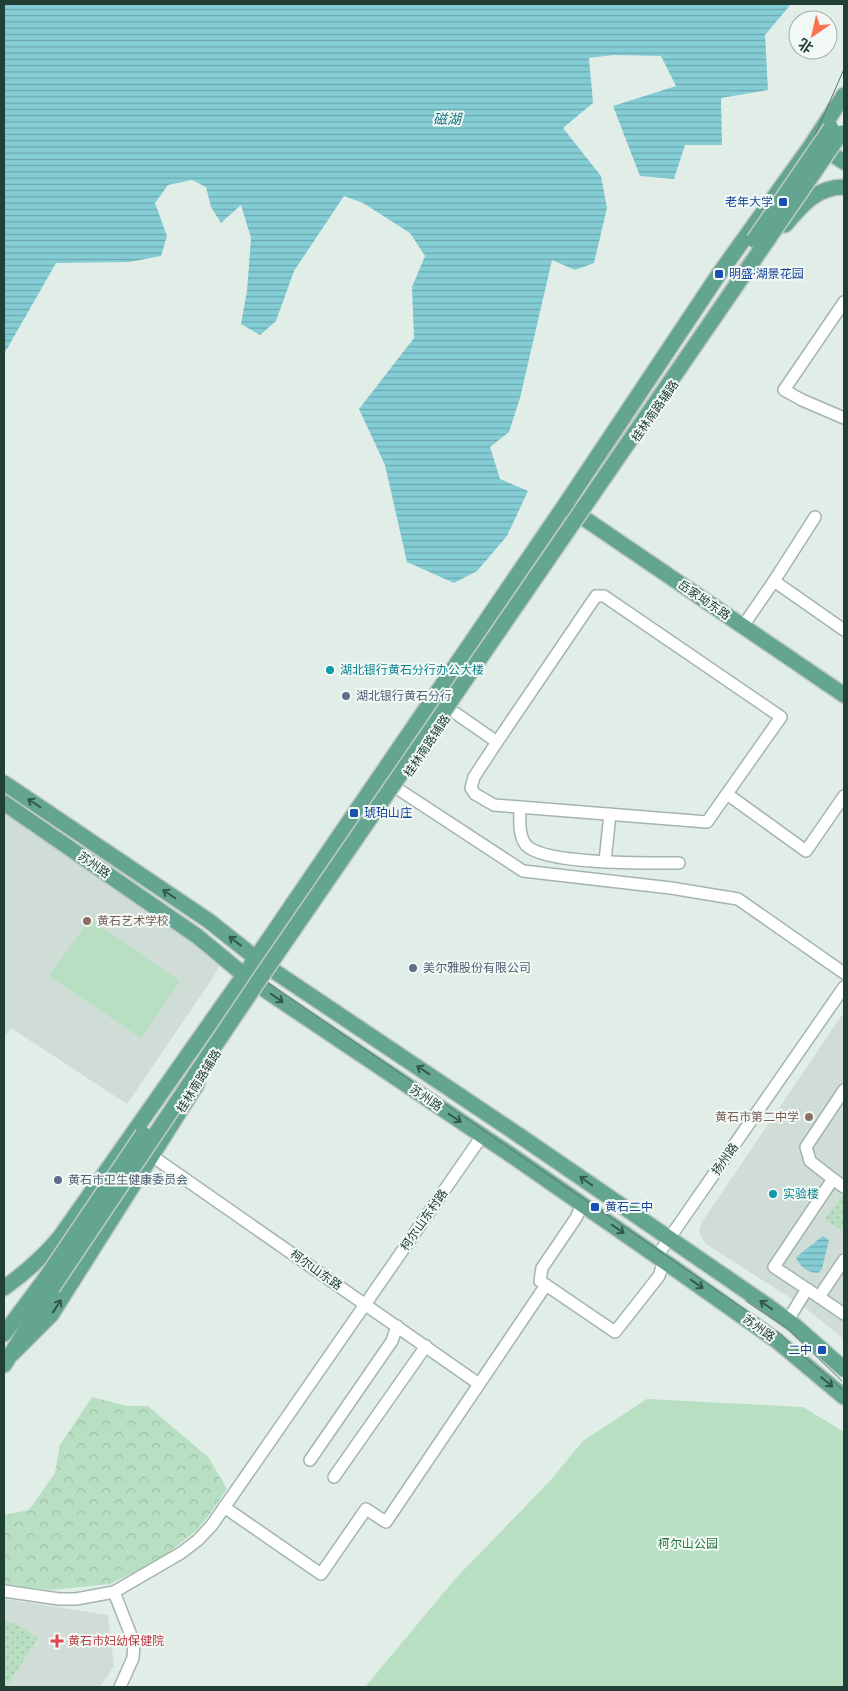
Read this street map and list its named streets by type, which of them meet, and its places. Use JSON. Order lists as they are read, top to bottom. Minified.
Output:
{"streets":{"main road":["桂林南路辅路","岳家坳东路","苏州路"],"street":["扬州路","柯尔山东村路","柯尔山东路"]},"crossings":[["桂林南路辅路","岳家坳东路"],["桂林南路辅路","苏州路"],["桂林南路辅路","柯尔山东路"],["苏州路","扬州路"],["苏州路","柯尔山东村路"],["柯尔山东村路","柯尔山东路"]],"water":["磁湖"],"parks":["柯尔山公园"],"places":{"transit":["老年大学","明盛·湖景花园","琥珀山庄","黄石二中","二中"],"other":["湖北银行黄石分行办公大楼","湖北银行黄石分行","黄石艺术学校","美尔雅股份有限公司","黄石市第二中学","黄石市卫生健康委员会","实验楼"],"health":["黄石市妇幼保健院"]},"north":"bottom left"}
